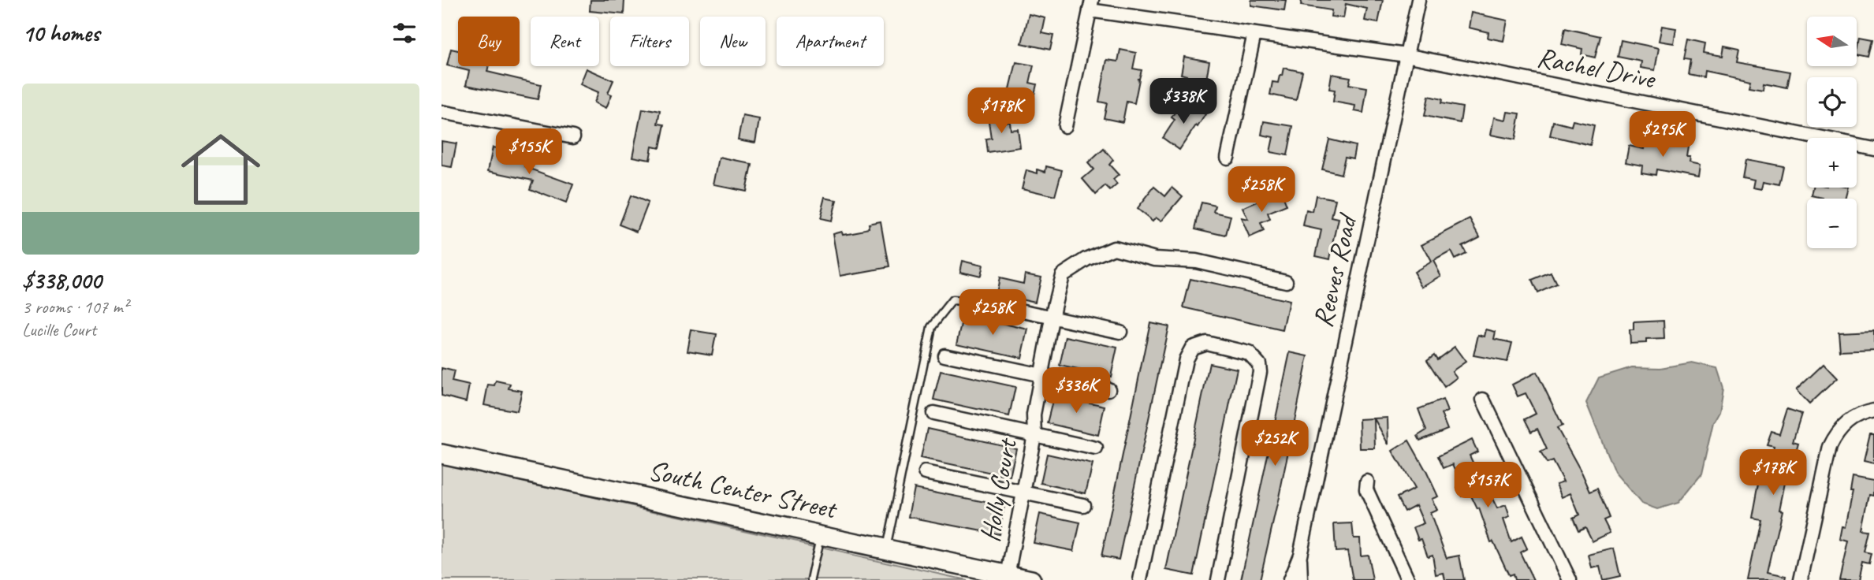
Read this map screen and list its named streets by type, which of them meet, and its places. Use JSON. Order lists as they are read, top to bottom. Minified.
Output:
{"streets":{"main road":["South Center Street"],"street":["Rachel Drive","Reeves Road","Holly Court"]},"crossings":[["Rachel Drive","Reeves Road"],["South Center Street","Holly Court"]],"north":"left","page":{"heading":"10 homes","map_buttons":["+","−"],"chip":["Buy","Rent","Filters","New","Apartment"],"list":[{"name":"$338,000","note":"3 rooms · 107 m² · Lucille Court"}],"price":["$338K","$178K","$295K","$155K","$258K","$258K","$336K","$252K","$178K","$157K"]}}
